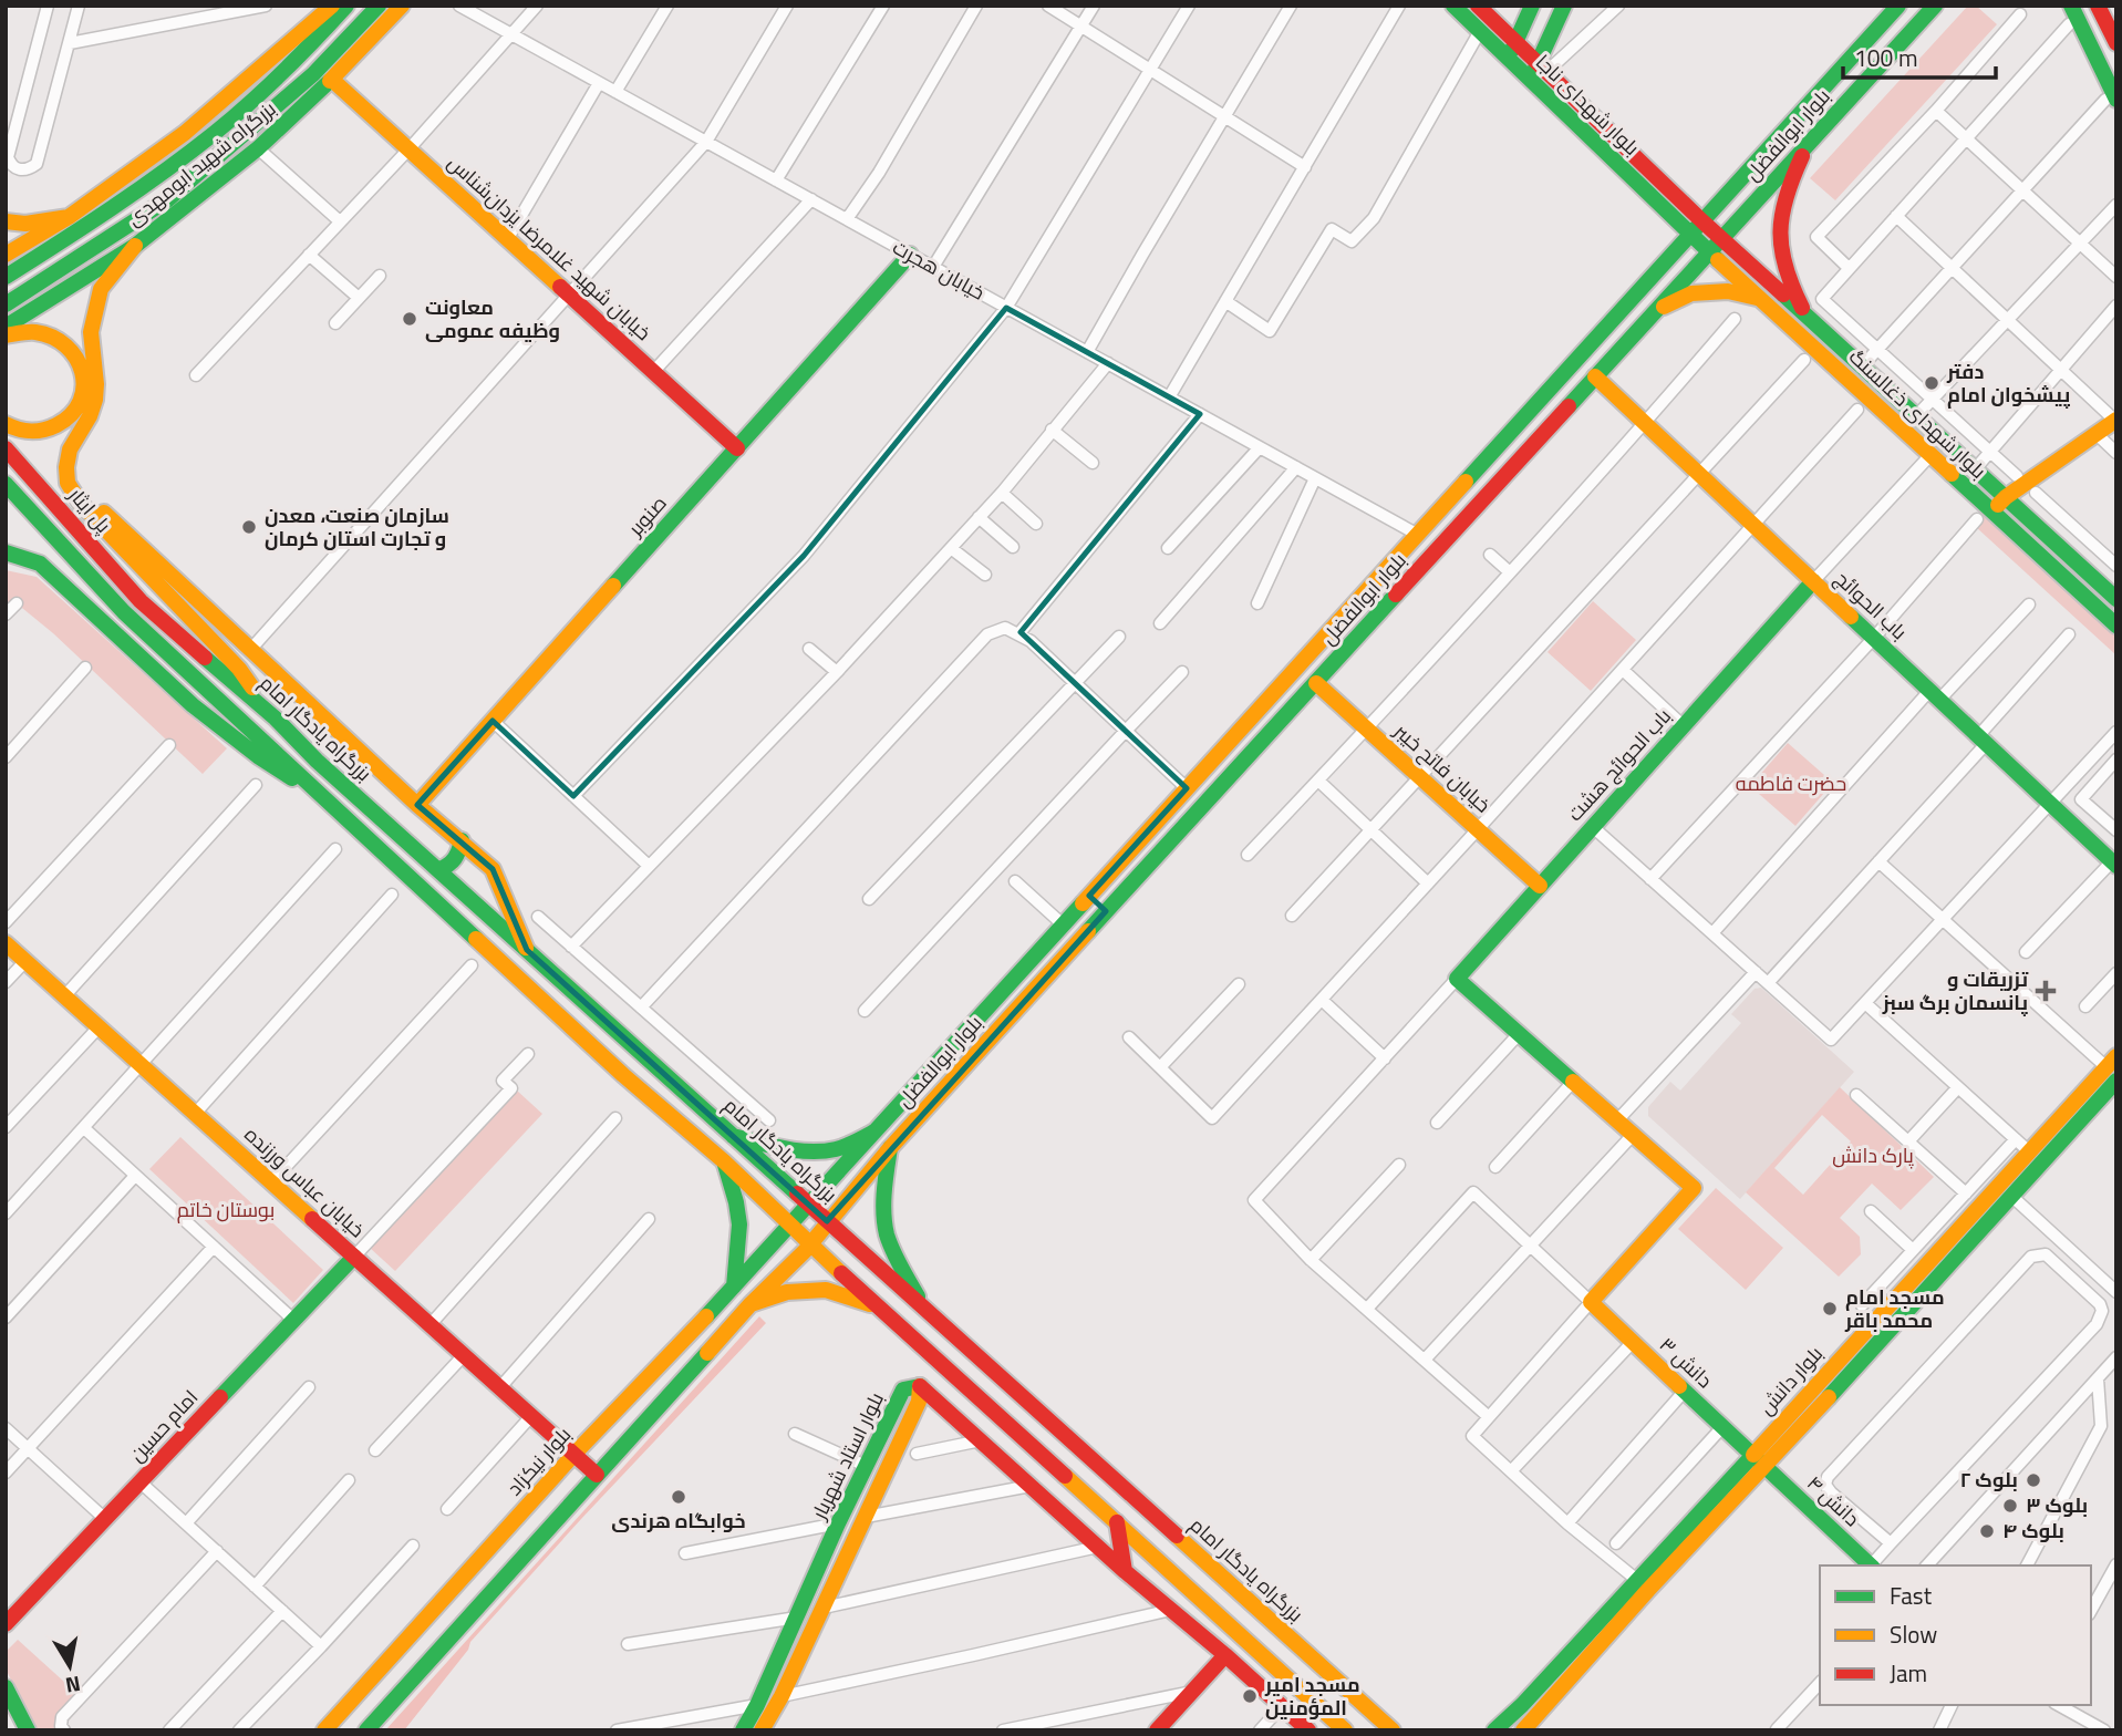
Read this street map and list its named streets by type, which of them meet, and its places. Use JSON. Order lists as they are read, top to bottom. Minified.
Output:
{"streets":{"main road":["بلوار شهدای ناجا","بلوار ابوالفضل","بزرگراه شهید ابومهدی","خیابان شهید غلامرضا یزدان‌شناس","بلوار شهدای ذغالسنگ","پل ایثار","صنوبر","باب الحوائج","بزرگراه یادگار امام","باب الحوائج هشت","خیابان فاتح خیبر","خیابان عباس ورزنده","دانش ۳","بلوار دانش","امام حسین","بلوار استاد شهریار","بلوار نیکزاد","دانش ۴"],"street":["خیابان هجرت"]},"crossings":[["بلوار شهدای ناجا","بلوار ابوالفضل"],["بلوار شهدای ناجا","بلوار شهدای ذغالسنگ"],["بلوار ابوالفضل","خیابان هجرت"],["بلوار ابوالفضل","بلوار شهدای ذغالسنگ"],["بلوار ابوالفضل","باب الحوائج"],["بلوار ابوالفضل","بزرگراه یادگار امام"],["بلوار ابوالفضل","خیابان فاتح خیبر"],["بلوار ابوالفضل","بلوار نیکزاد"],["بزرگراه شهید ابومهدی","خیابان شهید غلامرضا یزدان‌شناس"],["خیابان شهید غلامرضا یزدان‌شناس","صنوبر"],["خیابان هجرت","صنوبر"],["پل ایثار","بزرگراه یادگار امام"],["باب الحوائج","باب الحوائج هشت"],["باب الحوائج هشت","خیابان فاتح خیبر"],["خیابان عباس ورزنده","امام حسین"],["خیابان عباس ورزنده","بلوار نیکزاد"],["دانش ۳","بلوار دانش"],["دانش ۳","دانش ۴"],["بلوار دانش","دانش ۴"]],"parks":["حضرت فاطمه","پارک دانش","بوستان خاتم"],"places":{"other":["معاونت وظیفه عمومی","دفتر پیشخوان امام","سازمان صنعت، معدن و تجارت استان کرمان","مسجد امام محمد باقر","بلوک ۲","خوابگاه هرندی","بلوک ۳","بلوک ۴","مسجد امیر المؤمنین"],"health":["تزریقات و پانسمان برگ سبز"]},"legend":["Fast","Slow","Jam"],"scale_bar":"100 m","north":"bottom"}
